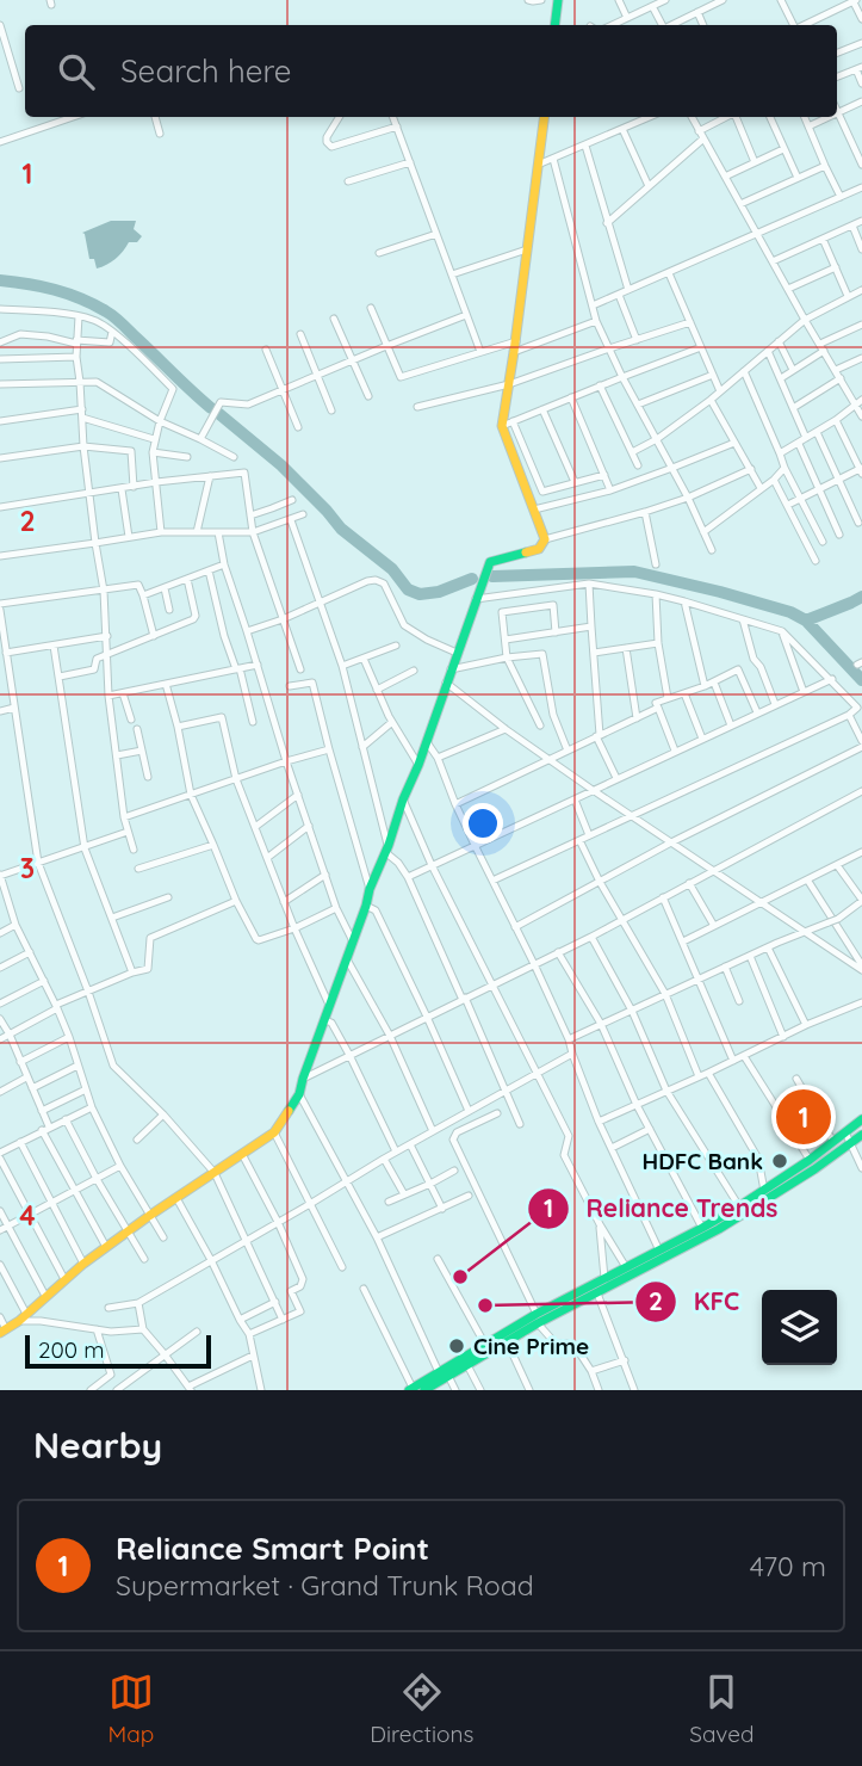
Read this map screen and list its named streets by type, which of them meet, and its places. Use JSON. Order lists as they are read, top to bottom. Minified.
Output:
{"places":["HDFC Bank","Reliance Trends","KFC","Cine Prime"],"scale_bar":"200 m","page":{"search":"Search here","pins":"1","scale":"200 m","heading":"Nearby","list":[{"mark":"1","name":"Reliance Smart Point","note":"Supermarket · Grand Trunk Road","value":"470 m"}],"nav":["Map","Directions","Saved"]},"grid":{"rows":["1","2","3","4"]}}
